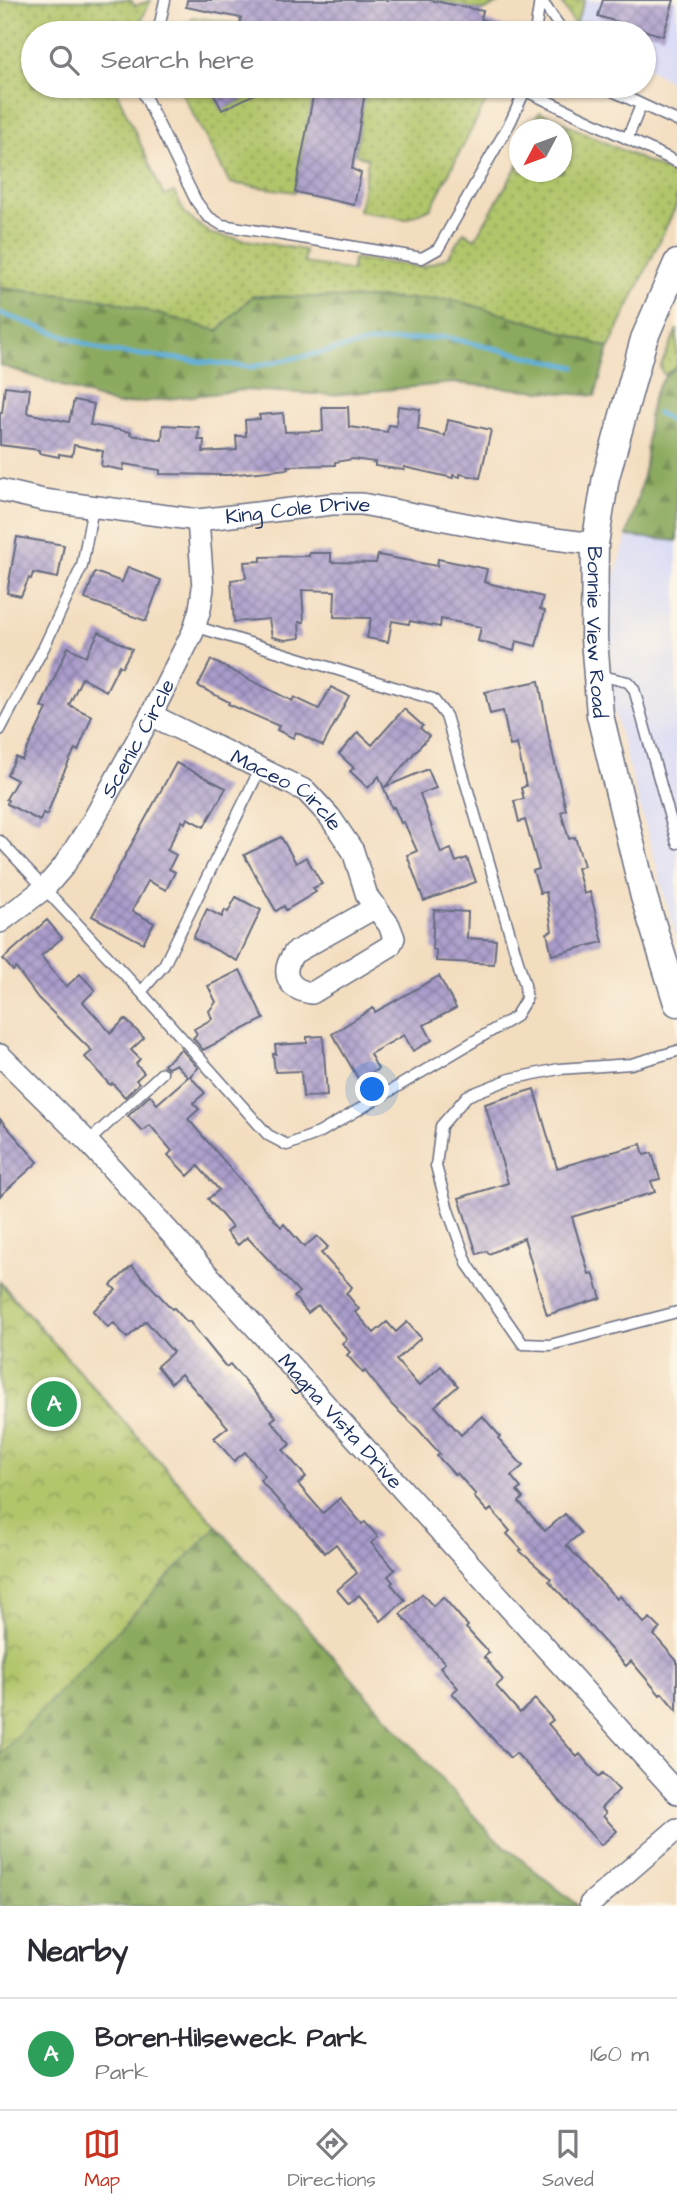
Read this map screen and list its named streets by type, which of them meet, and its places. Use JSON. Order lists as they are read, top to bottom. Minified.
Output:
{"streets":{"street":["King Cole Drive","Bonnie View Road","Scenic Circle","Maceo Circle","Magna Vista Drive"]},"crossings":[["King Cole Drive","Bonnie View Road"],["King Cole Drive","Scenic Circle"],["Scenic Circle","Maceo Circle"]],"north":"bottom left","page":{"search":"Search here","pins":"A","heading":"Nearby","list":[{"mark":"A","name":"Boren-Hilseweck Park","note":"Park","value":"160 m"}],"nav":["Map","Directions","Saved"]}}
